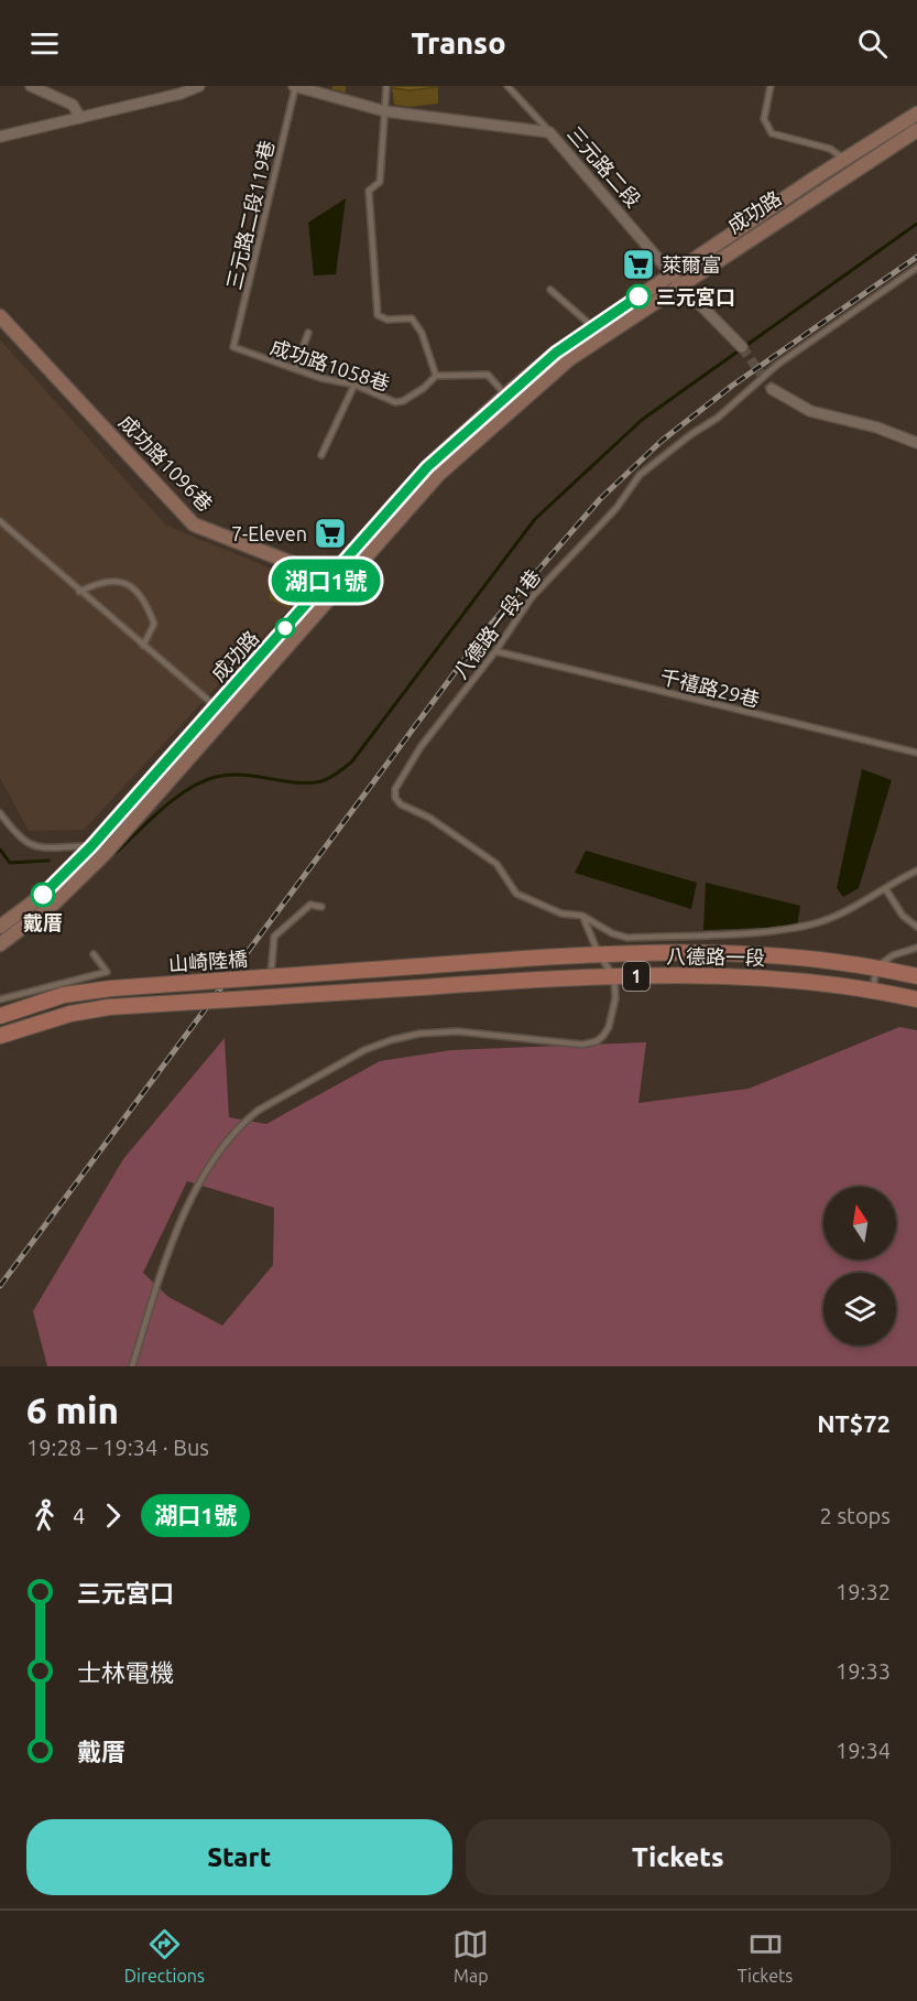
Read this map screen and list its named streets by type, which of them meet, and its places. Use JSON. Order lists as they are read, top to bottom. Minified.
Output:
{"streets":{"main road":["八德路一段","山崎陸橋","1"],"street":["三元路二段","成功路","成功路1096巷"],"lane":["三元路二段119巷","成功路1058巷","八德路一段1巷","千禧路29巷"]},"crossings":[["三元路二段","成功路"],["三元路二段","三元路二段119巷"],["成功路","成功路1096巷"],["三元路二段119巷","成功路1058巷"],["八德路一段1巷","千禧路29巷"],["八德路一段","山崎陸橋"]],"places":{"supermarket":["萊爾富","7-Eleven"],"other":["三元宮口","戴厝"]},"lines":["bus line 湖口1號"],"north":"top","page":{"header":"Transo","on_map":"湖口1號","heading":["6 min","19:28 – 19:34 · Bus","NT$72"],"legs":["4","湖口1號","2 stops"],"list":[{"name":"三元宮口","value":"19:32"},{"name":"士林電機","value":"19:33"},{"name":"戴厝","value":"19:34"}],"buttons":["Start","Tickets"],"tabs":["Directions","Map","Tickets"]}}
